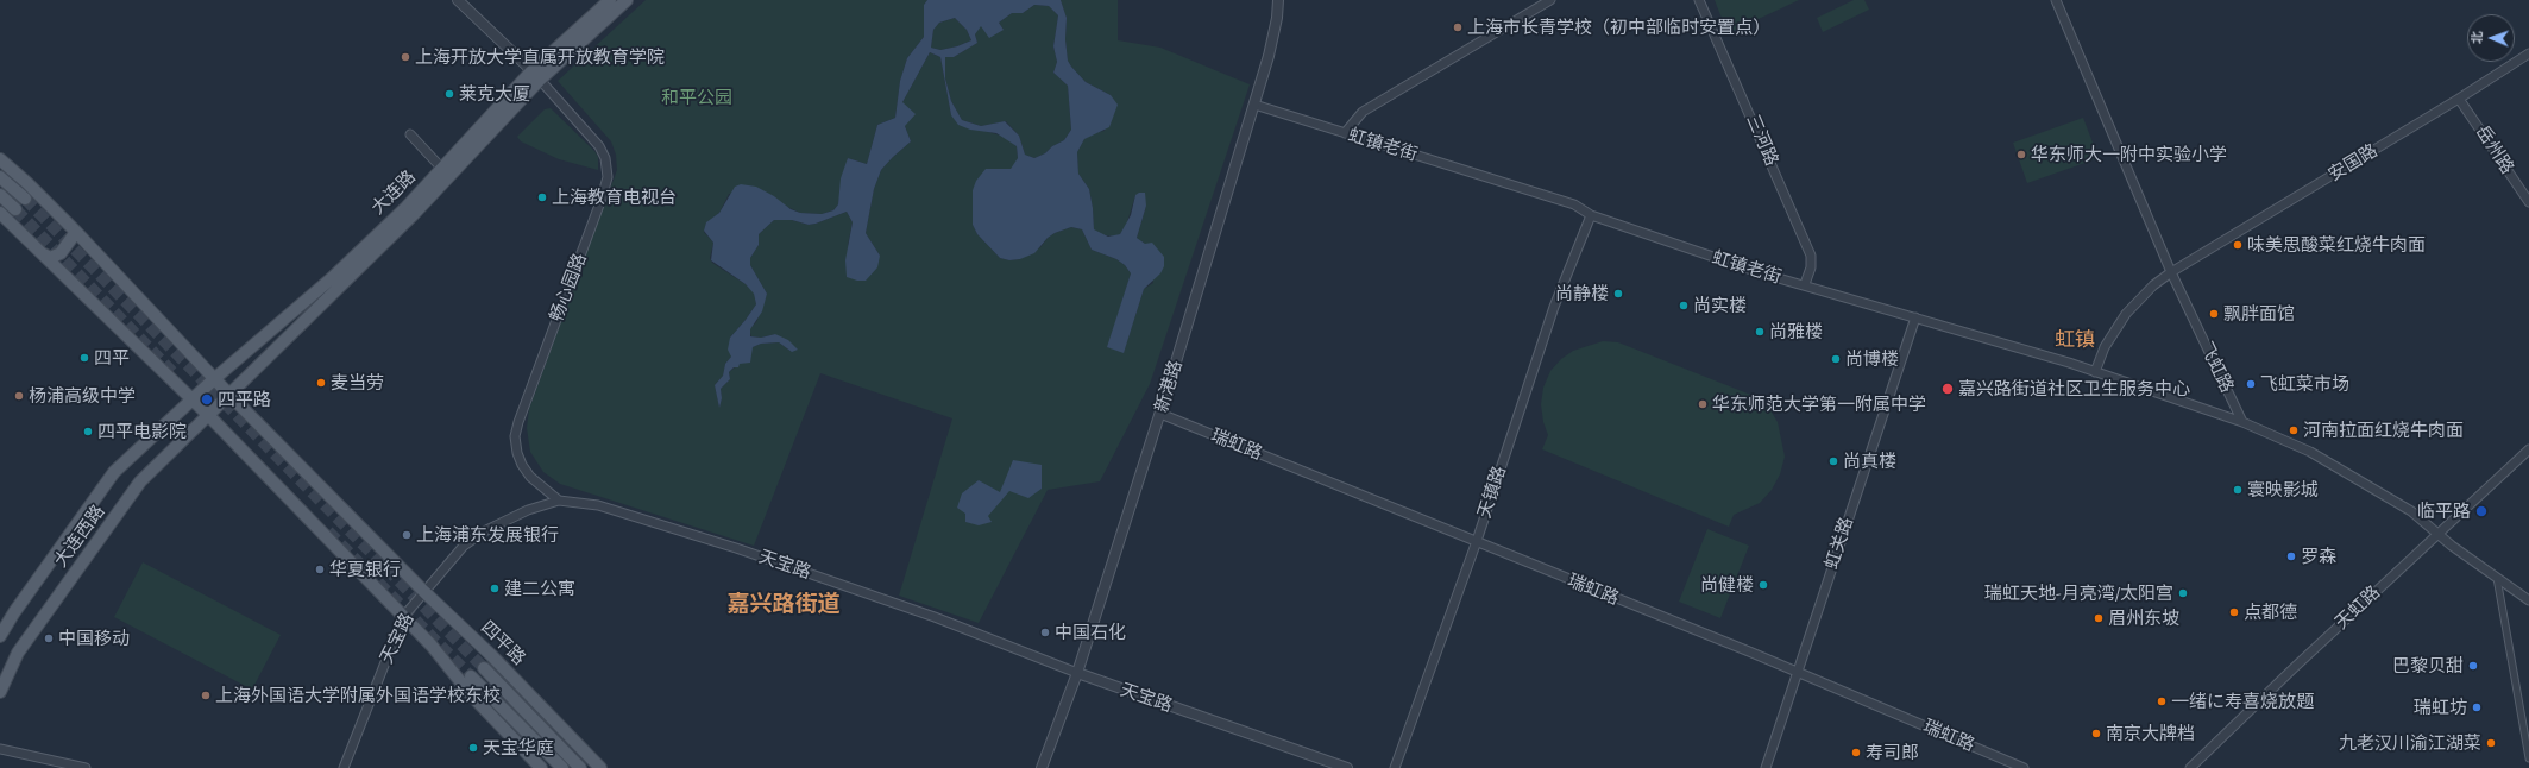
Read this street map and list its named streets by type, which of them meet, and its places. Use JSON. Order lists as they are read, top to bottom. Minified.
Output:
{"streets":{"main road":["大连路","大连西路","四平路"],"street":["三河路","虹镇老街","岳州路","安国路","畅心园路","飞虹路","新港路","瑞虹路","天镇路","虹关路","天宝路","天虹路"]},"crossings":[["三河路","虹镇老街"],["虹镇老街","安国路"],["虹镇老街","飞虹路"],["虹镇老街","新港路"],["虹镇老街","天镇路"],["虹镇老街","虹关路"],["岳州路","安国路"],["安国路","飞虹路"],["大连路","畅心园路"],["大连路","大连西路"],["大连路","四平路"],["畅心园路","天宝路"],["新港路","瑞虹路"],["新港路","天宝路"],["瑞虹路","天镇路"],["瑞虹路","虹关路"],["天宝路","四平路"]],"districts":["虹镇","嘉兴路街道"],"parks":["和平公园"],"places":["上海市长青学校（初中部临时安置点）","上海开放大学直属开放教育学院","莱克大厦","华东师大一附中实验小学","上海教育电视台","味美思酸菜红烧牛肉面","尚静楼","尚实楼","飘胖面馆","尚雅楼","四平","尚博楼","麦当劳","飞虹菜市场","嘉兴路街道社区卫生服务中心","杨浦高级中学","四平路","华东师范大学第一附属中学","河南拉面红烧牛肉面","四平电影院","尚真楼","寰映影城","临平路","上海浦东发展银行","罗森","华夏银行","尚健楼","建二公寓","瑞虹天地-月亮湾/太阳宫","点都德","眉州东坡","中国石化","中国移动","巴黎贝甜","上海外国语大学附属外国语学校东校","一绪に寿喜烧放题","瑞虹坊","南京大牌档","九老汉川渝江湖菜","天宝华庭","寿司郎"],"north":"left"}
